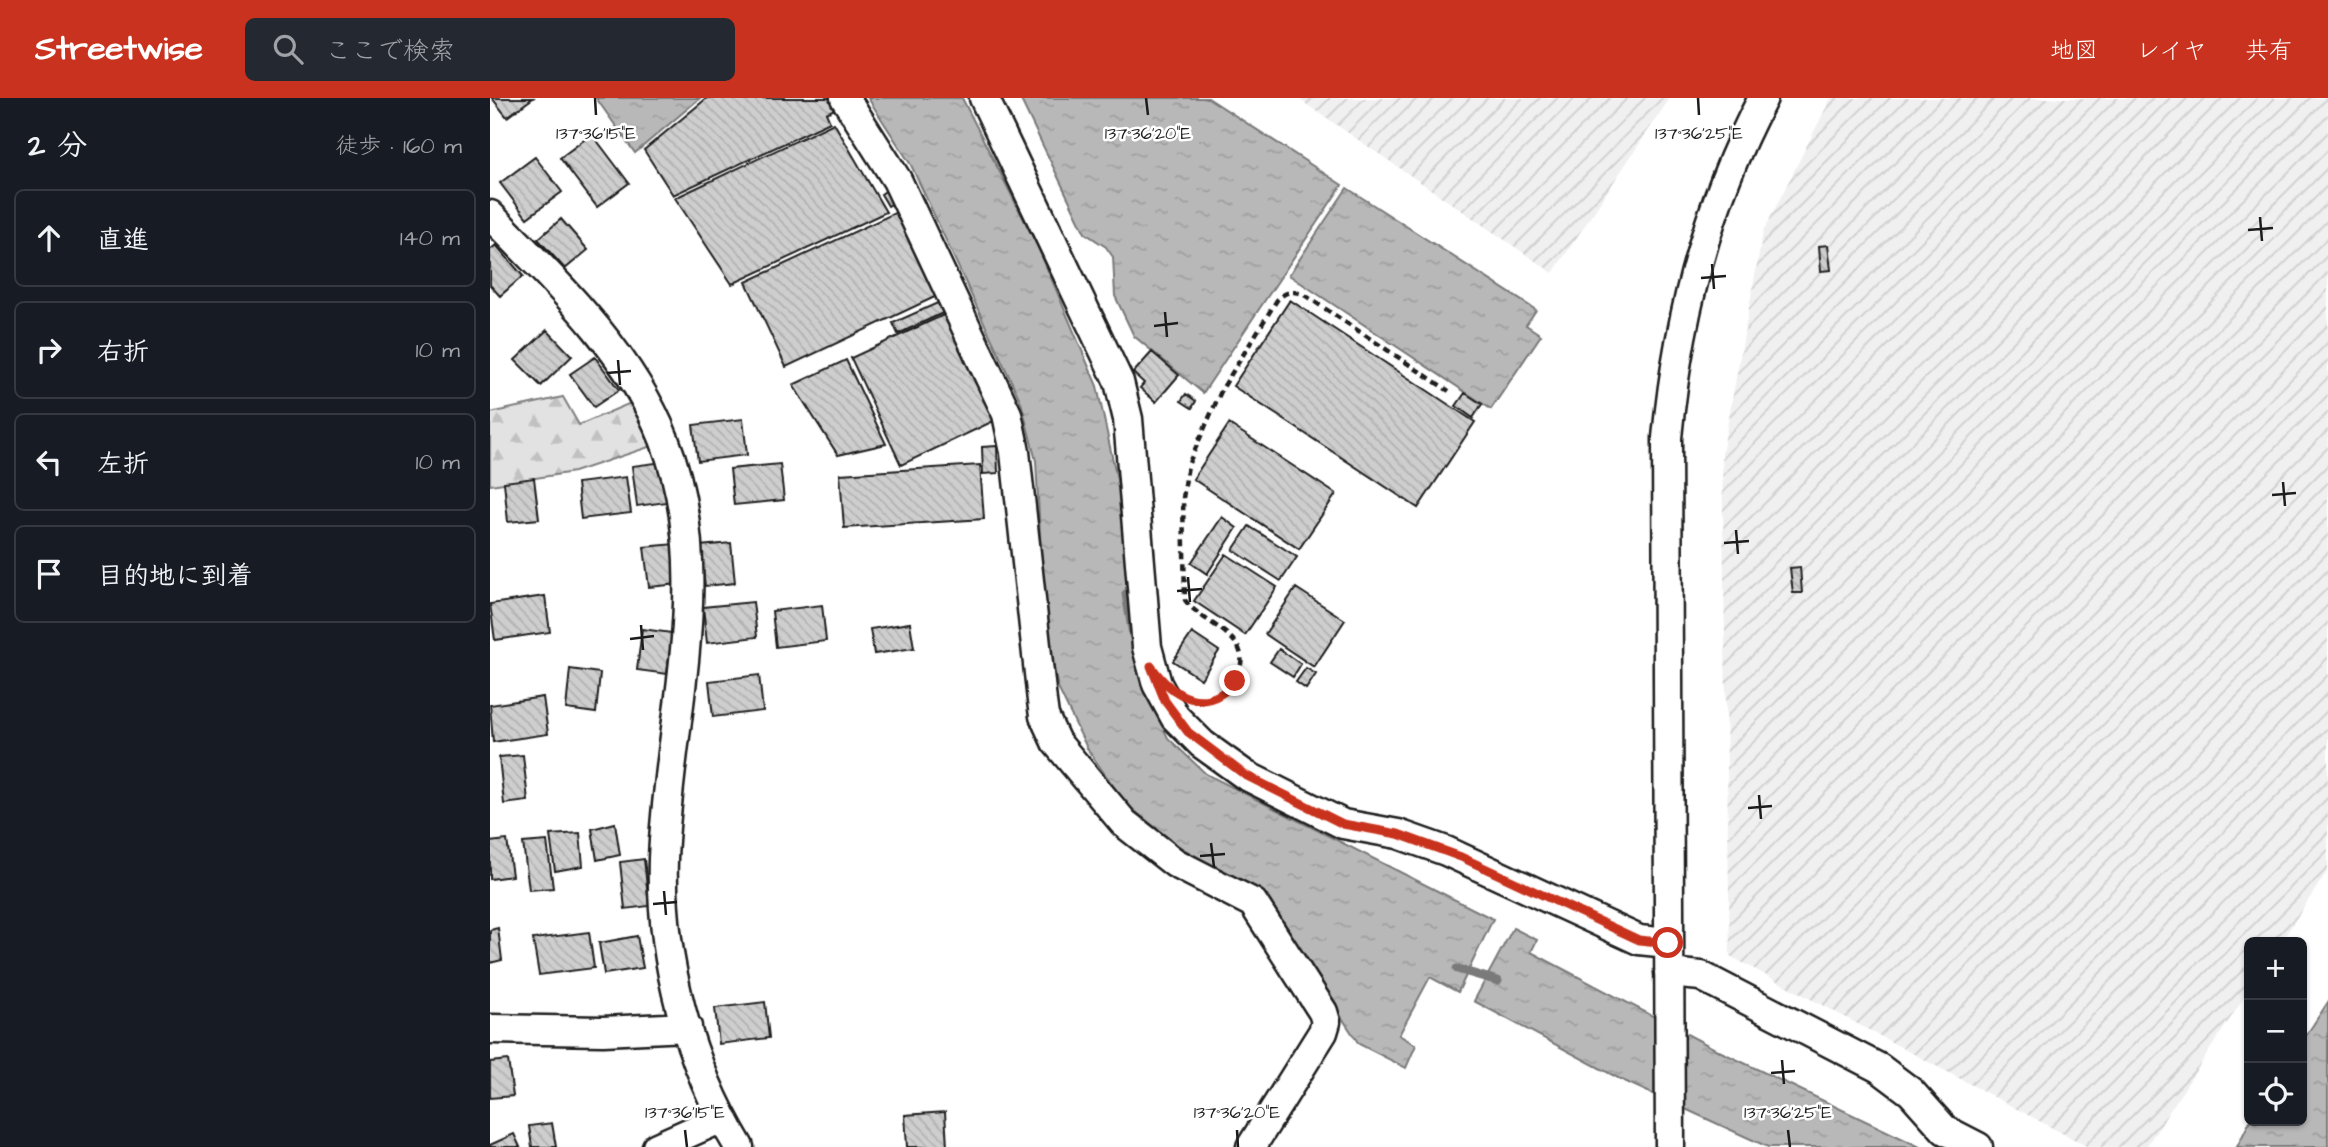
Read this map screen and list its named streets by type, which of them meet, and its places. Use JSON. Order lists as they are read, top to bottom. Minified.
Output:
{"page":{"header":"Streetwise","search":"ここで検索","nav":["地図","レイヤ","共有"],"heading":["2 分","徒歩 · 160 m"],"list":[["直進","140 m"],["右折","10 m"],["左折","10 m"],"目的地に到着"],"map_buttons":["+","−"]},"coordinates":["137°36'15\"E","137°36'20\"E","137°36'25\"E"]}
